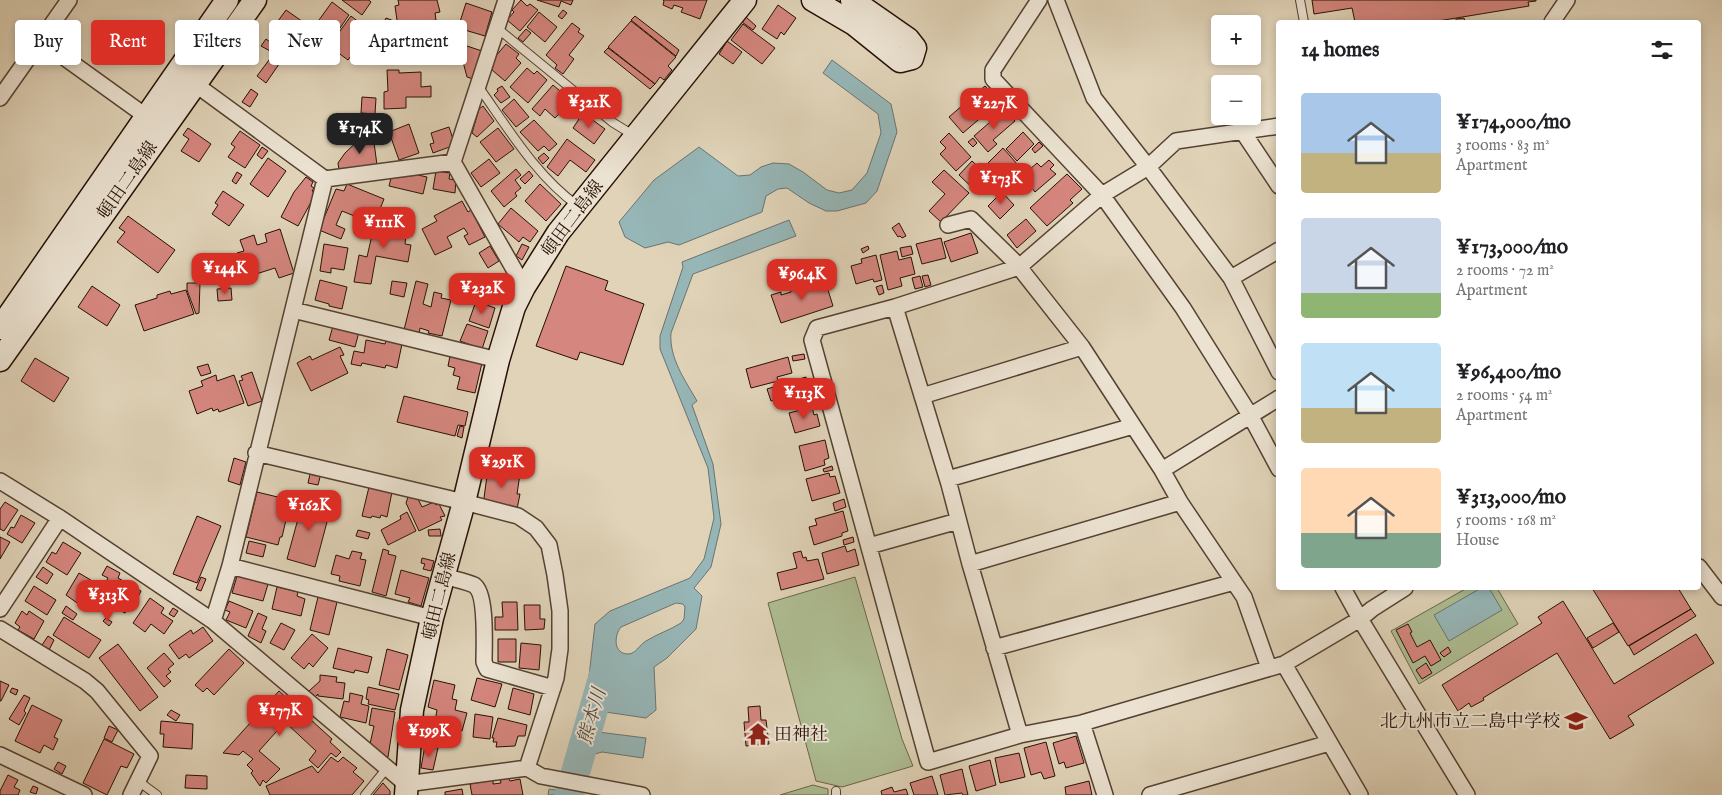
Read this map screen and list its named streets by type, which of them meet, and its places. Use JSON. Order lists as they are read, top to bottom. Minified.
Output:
{"streets":{"main road":["頓田二島線"]},"water":["熊本川"],"places":{"school or university":["北九州市立二島中学校"],"temple":["田神社"]},"page":{"map_buttons":["+","−"],"chip":["Buy","Rent","Filters","New","Apartment"],"heading":"14 homes","list":[{"name":"¥174,000/mo","note":"3 rooms · 83 m² · Apartment"},{"name":"¥173,000/mo","note":"2 rooms · 72 m² · Apartment"},{"name":"¥96,400/mo","note":"2 rooms · 54 m² · Apartment"},{"name":"¥313,000/mo","note":"5 rooms · 168 m² · House"}],"price":["¥321K","¥227K","¥174K","¥173K","¥111K","¥144K","¥96.4K","¥232K","¥113K","¥291K","¥162K","¥313K","¥177K","¥199K"]}}
